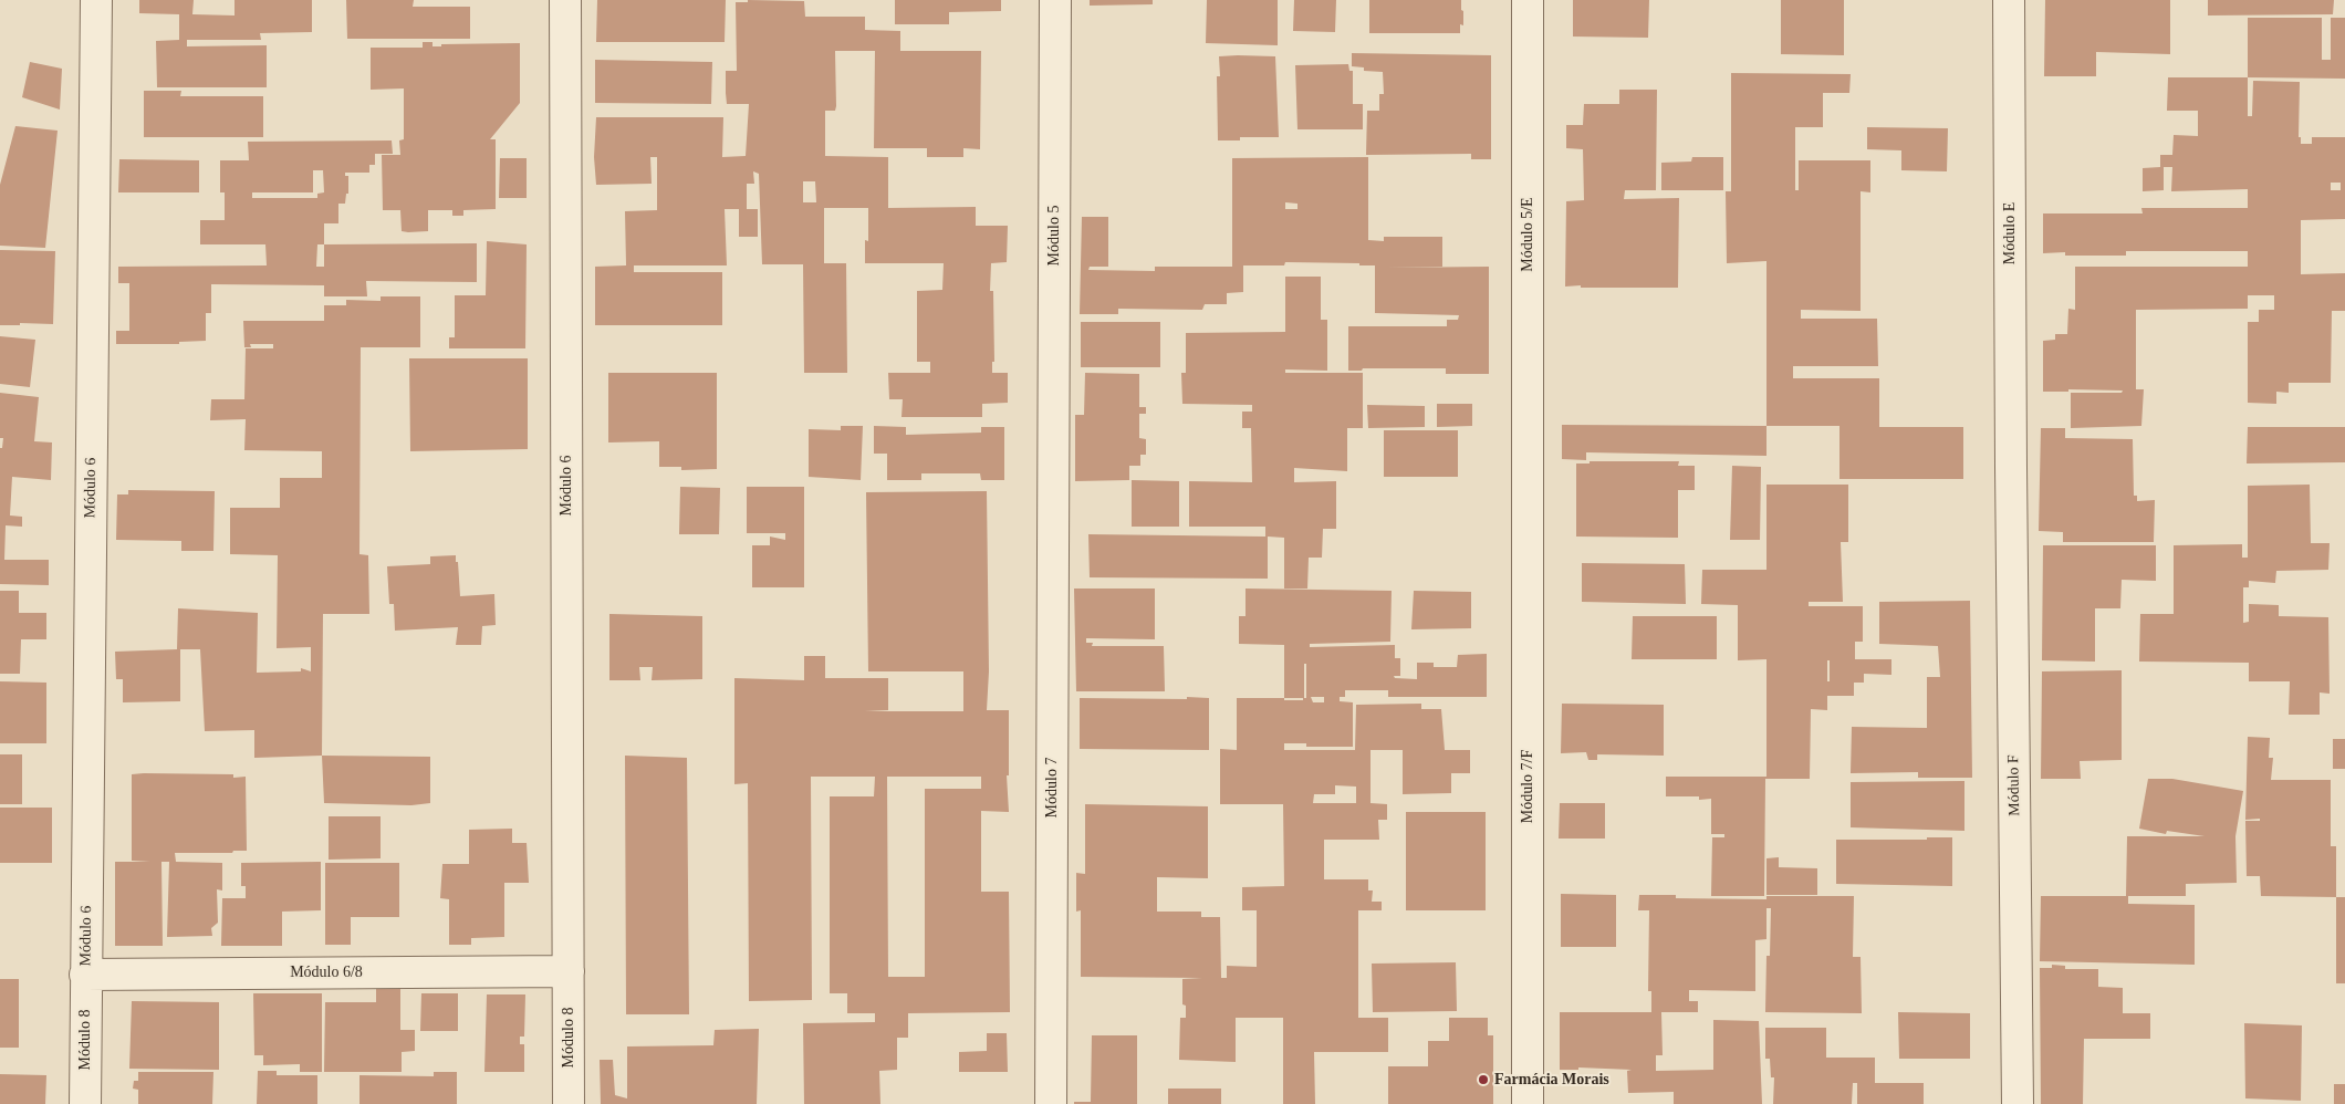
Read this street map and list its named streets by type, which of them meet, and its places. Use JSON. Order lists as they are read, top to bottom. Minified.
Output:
{"streets":{"street":["Módulo E","Módulo 5/E","Módulo 5","Módulo 6","Módulo F","Módulo 7/F","Módulo 7","Módulo 6/8","Módulo 8"]},"crossings":[["Módulo E","Módulo F"],["Módulo 5/E","Módulo 7/F"],["Módulo 5","Módulo 7"],["Módulo 6","Módulo 6/8"],["Módulo 6","Módulo 8"],["Módulo 6/8","Módulo 8"]],"places":["Farmácia Morais"]}
